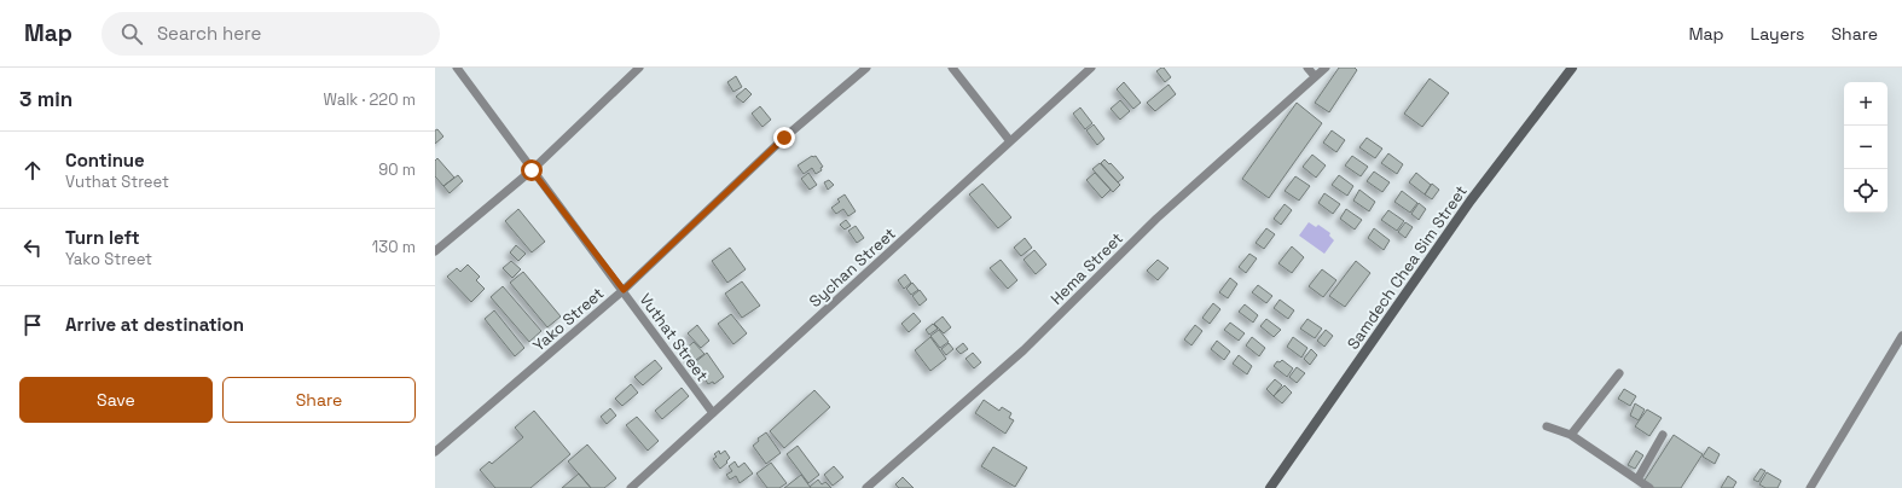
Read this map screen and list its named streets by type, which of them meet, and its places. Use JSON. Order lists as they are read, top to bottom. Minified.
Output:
{"streets":{"street":["Sychan Street","Samdech Chea Sim Street","Hema Street","Yako Street","Vuthat Street"]},"crossings":[["Sychan Street","Vuthat Street"],["Yako Street","Vuthat Street"]],"page":{"header":"Map","search":"Search here","nav":["Map","Layers","Share"],"heading":["3 min","Walk · 220 m"],"map_buttons":["+","−"],"list":[["Continue","Vuthat Street","90 m"],["Turn left","Yako Street","130 m"],"Arrive at destination"],"buttons":["Save","Share"]}}
